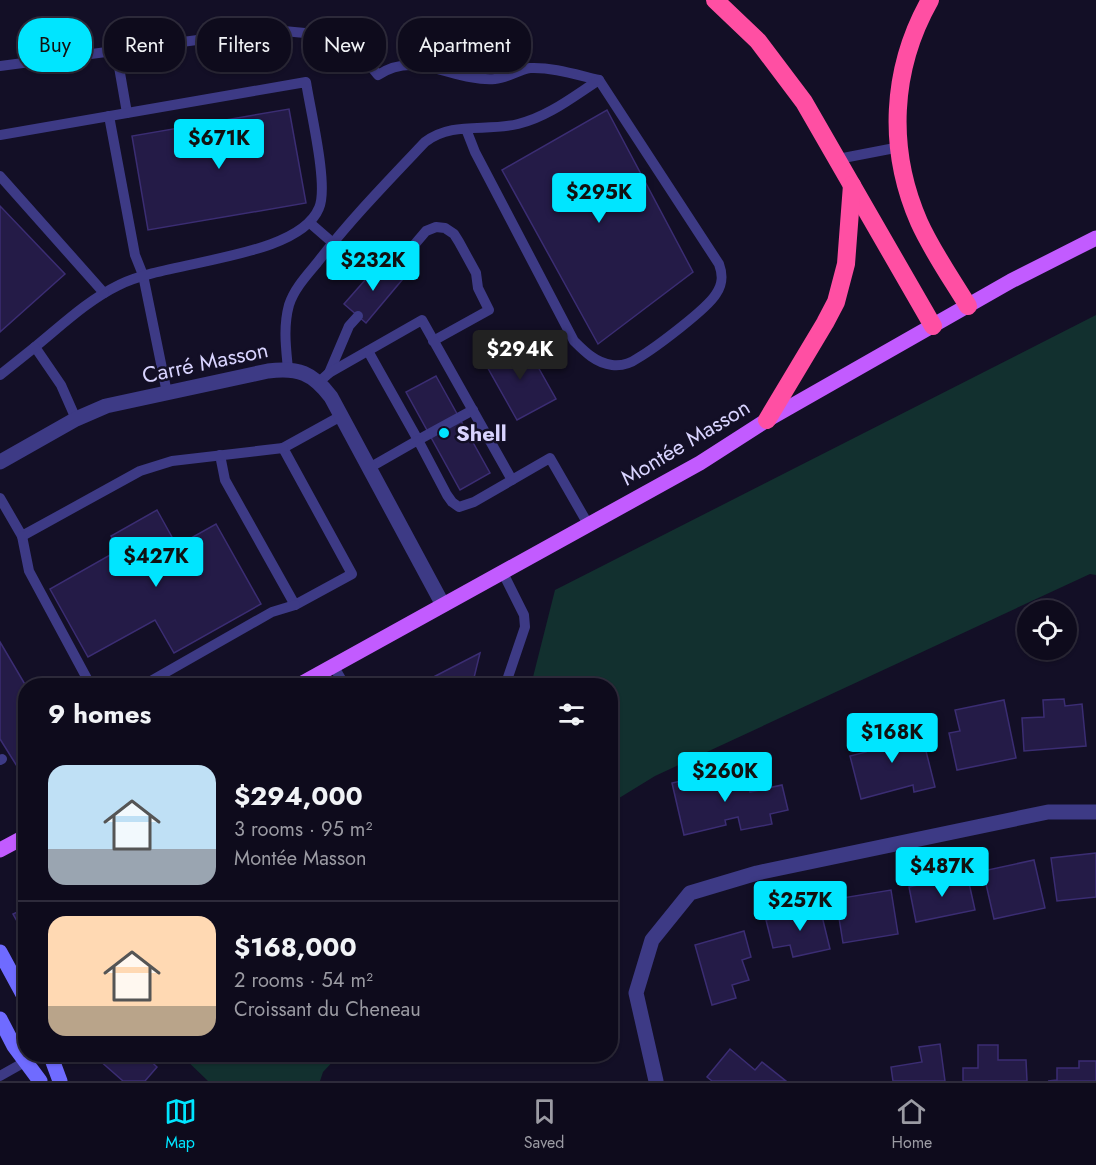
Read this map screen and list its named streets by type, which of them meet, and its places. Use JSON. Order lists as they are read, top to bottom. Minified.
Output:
{"streets":{"main road":["Montée Masson"],"street":["Carré Masson"]},"places":["Shell"],"page":{"chip":["Buy","Rent","Filters","New","Apartment"],"price":["$671K","$295K","$232K","$294K","$427K","$168K","$260K","$487K","$257K"],"heading":"9 homes","list":[{"name":"$294,000","note":"3 rooms · 95 m² · Montée Masson"},{"name":"$168,000","note":"2 rooms · 54 m² · Croissant du Cheneau"}],"tabs":["Map","Saved","Home"]}}
